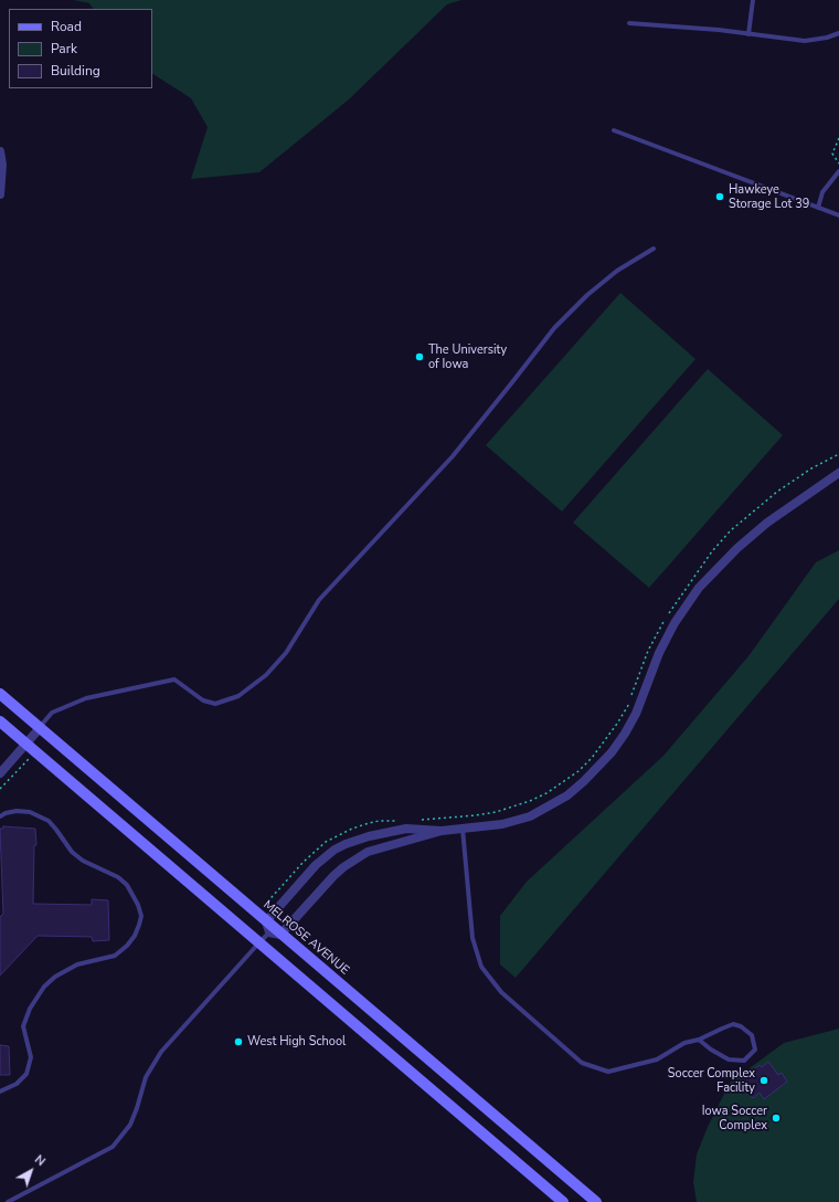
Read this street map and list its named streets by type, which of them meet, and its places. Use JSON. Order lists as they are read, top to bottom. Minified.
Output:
{"streets":{"main road":["MELROSE AVENUE"]},"places":["Hawkeye Storage Lot 39","The University of Iowa","West High School","Soccer Complex Facility","Iowa Soccer Complex"],"legend":["Road","Park","Building"],"north":"top right"}
